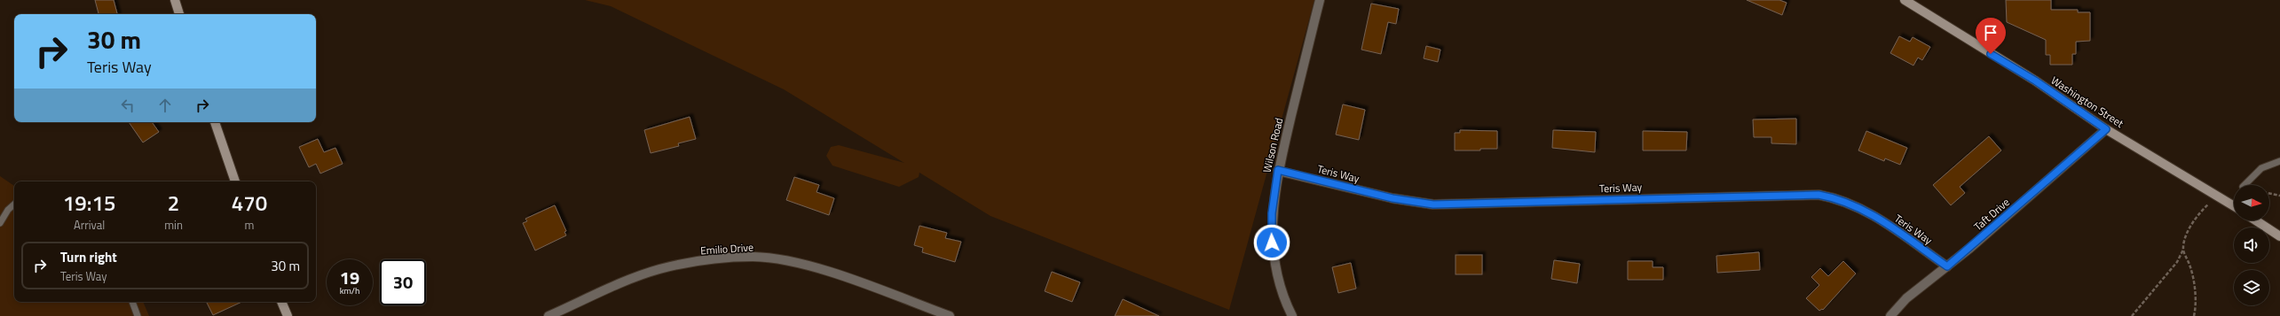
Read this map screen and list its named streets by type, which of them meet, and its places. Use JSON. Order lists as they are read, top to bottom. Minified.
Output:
{"streets":{"main road":["Washington Street"],"street":["Wilson Road","Teris Way","Taft Drive","Emilio Drive"]},"crossings":[["Washington Street","Taft Drive"],["Wilson Road","Teris Way"],["Teris Way","Taft Drive"]],"north":"right","page":{"turn":["30 m","Teris Way"],"eta":["19:15","Arrival","2","min","470","m"],"list":[{"name":"Turn right","note":"Teris Way","value":"30 m"}],"speed":"19 km/h","limit":"30"}}
